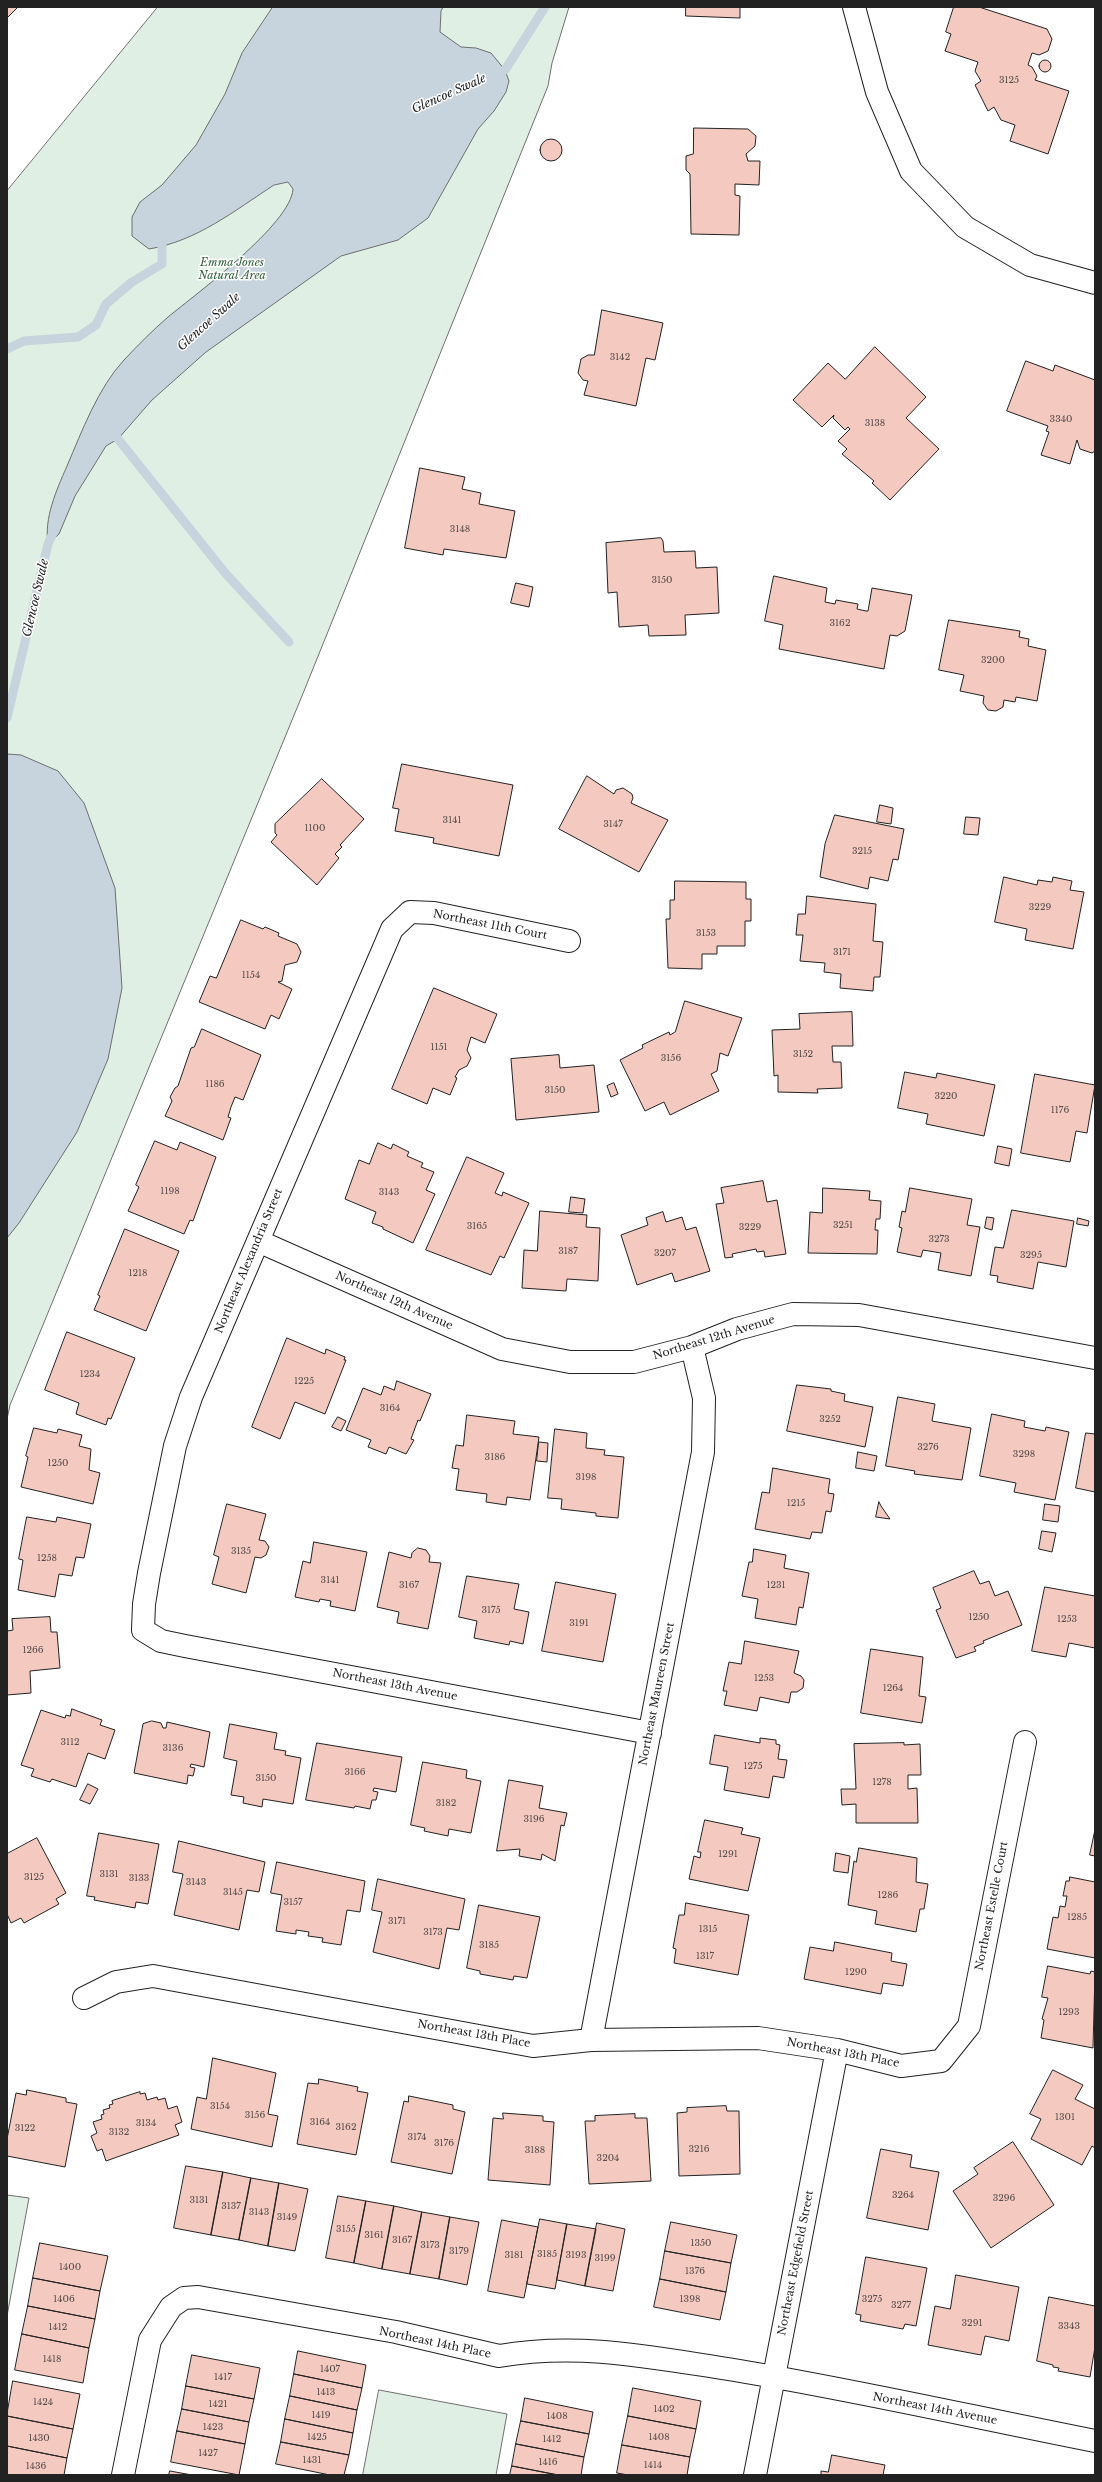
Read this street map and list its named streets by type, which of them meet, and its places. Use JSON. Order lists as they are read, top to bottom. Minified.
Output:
{"streets":{"street":["Northeast 11th Court","Northeast Alexandria Street","Northeast 12th Avenue","Northeast 13th Avenue","Northeast Maureen Street","Northeast Estelle Court","Northeast 13th Place","Northeast Edgefield Street","Northeast 14th Place","Northeast 14th Avenue"]},"crossings":[["Northeast 11th Court","Northeast Alexandria Street"],["Northeast Alexandria Street","Northeast 12th Avenue"],["Northeast Alexandria Street","Northeast 13th Avenue"],["Northeast 12th Avenue","Northeast Maureen Street"],["Northeast 13th Avenue","Northeast Maureen Street"],["Northeast Maureen Street","Northeast 13th Place"],["Northeast Estelle Court","Northeast 13th Place"],["Northeast 13th Place","Northeast Edgefield Street"],["Northeast Edgefield Street","Northeast 14th Place"],["Northeast Edgefield Street","Northeast 14th Avenue"],["Northeast 14th Place","Northeast 14th Avenue"]],"water":["Glencoe Swale"],"parks":["Emma Jones Natural Area"],"house_numbers":["3125","3142","3340","3138","3148","3150","3162","3200","3141","3147","1100","3215","3229","3153","3171","1154","1151","3152","3156","1186","3150","3220","1176","1198","3143","3251","3165","3229","3273","3187","3207","3295","1218","1234","1225","3164","3252","3276","3298","3186","1250","3198","1215","3135","1258","3141","3167","1231","3175","1250","1253","3191","1266","1253","1264","3112","3136","1275","3166","3150","1278","3182","3196","1291","3131","3125","3133","3143","3145","1286","3157","1285","3171","1315","3173","3185","1317","1290","1293","3154","3156","1301","3164","3134","3162","3122","3132","3174","3176","3216","3188","3204","3264","3296","3131","3137","3143","3149","3155","3161","3167","1350","3173","3179","3185","3181","3193","3199","1400","1376","1406","1398","3275","3277","3291","3343","1412","1418","1407","1417","1413","1424","1421","1402","1419","1408","1423","1425","1408","1430","1412","1427","1431","1416","1414","1436"]}
